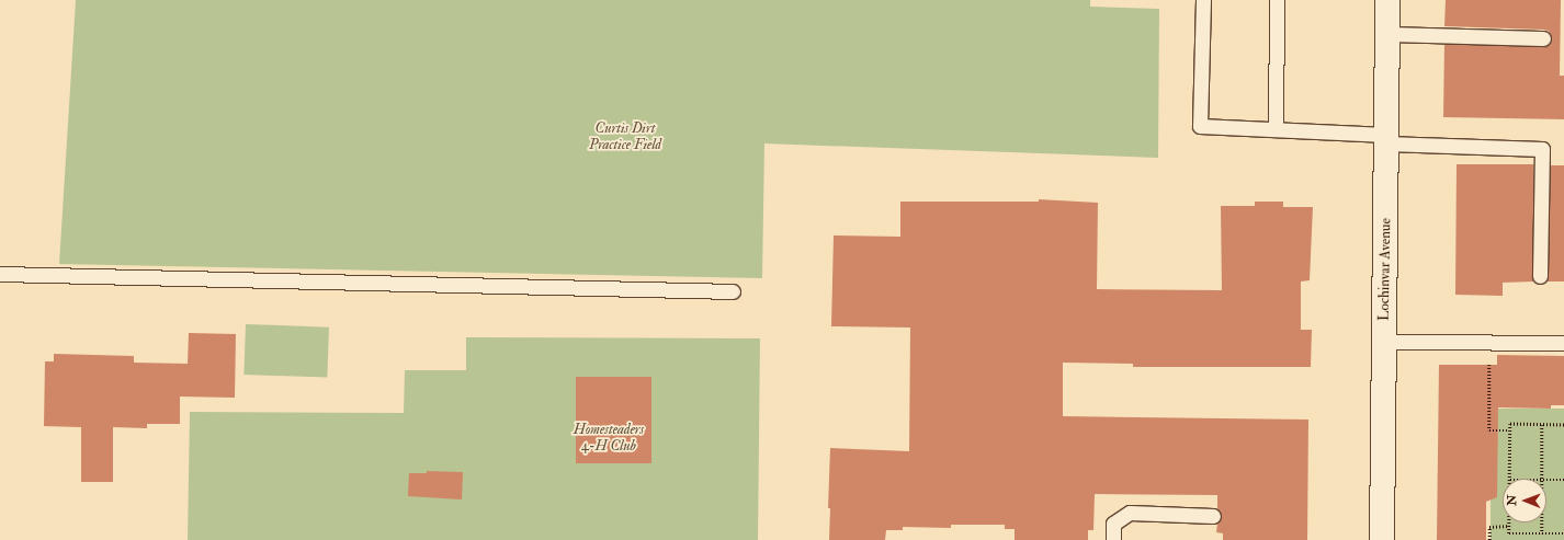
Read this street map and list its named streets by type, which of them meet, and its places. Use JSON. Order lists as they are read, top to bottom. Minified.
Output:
{"streets":{"street":["Lochinvar Avenue"]},"parks":["Curtis Dirt Practice Field","Homesteaders 4-H Club"],"north":"left"}
